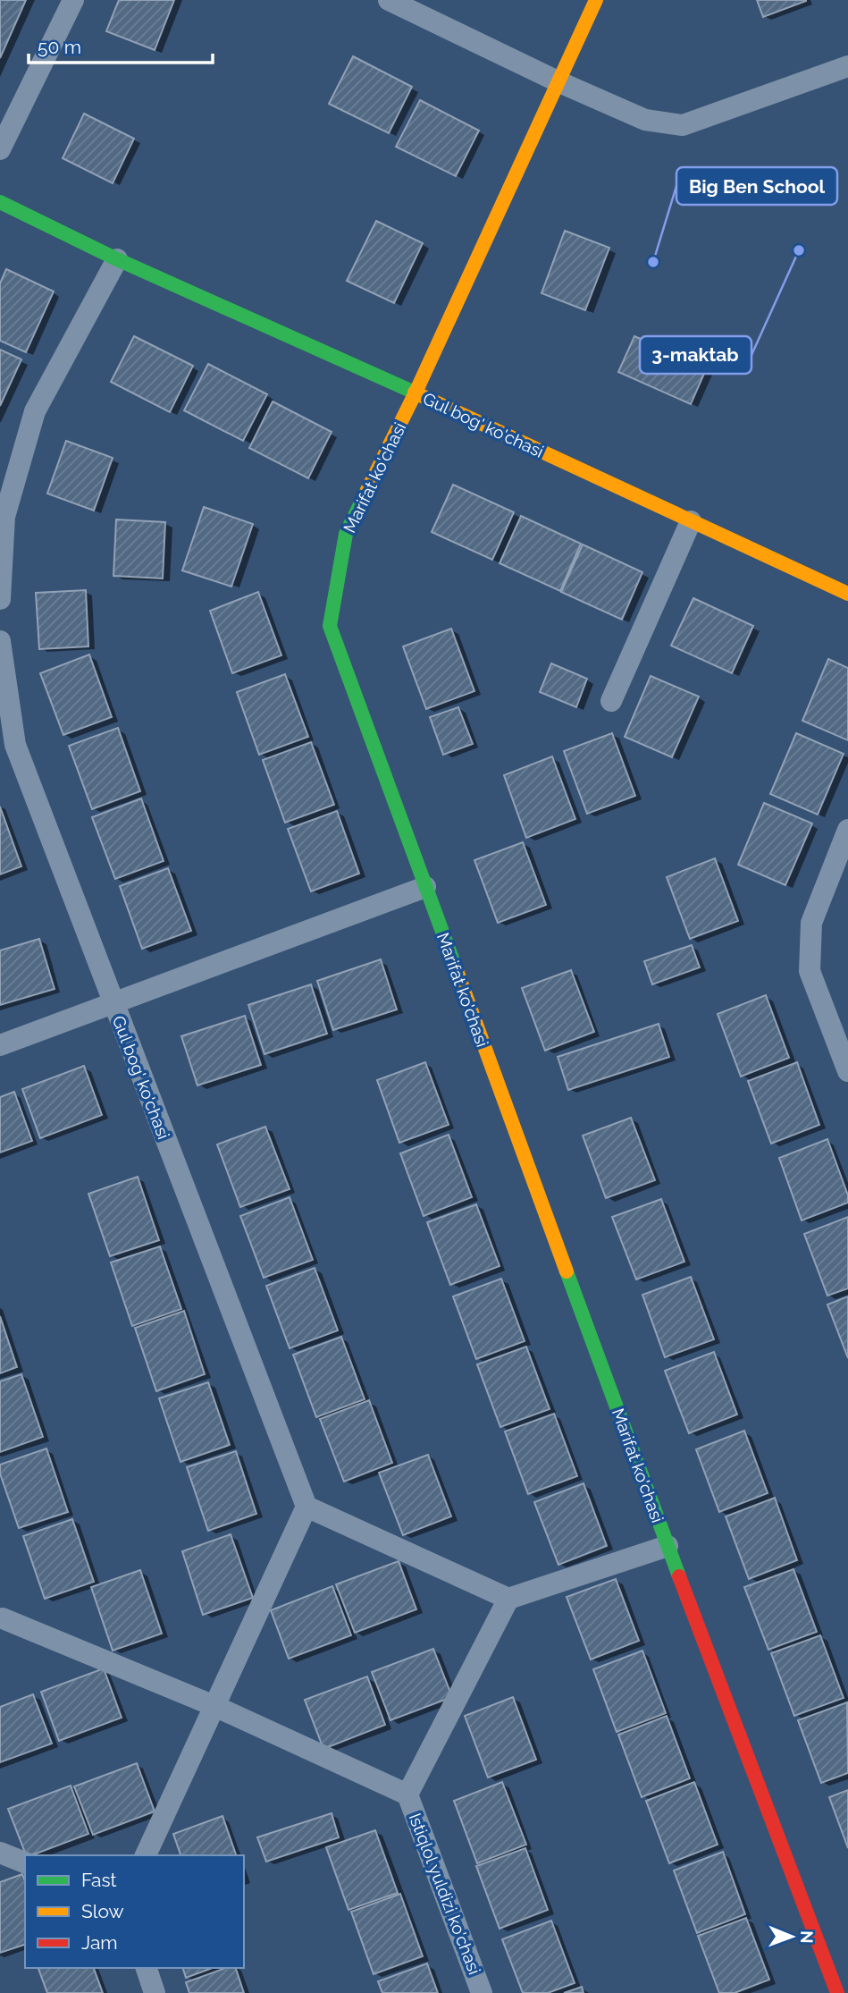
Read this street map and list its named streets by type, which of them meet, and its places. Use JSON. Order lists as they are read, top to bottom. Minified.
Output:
{"streets":{"street":["Gul bog' ko'chasi","Marifat ko'chasi","Istiqlol yuldizi ko'chasi"]},"crossings":[["Gul bog' ko'chasi","Marifat ko'chasi"]],"places":["3-maktab","Big Ben School"],"legend":["Fast","Slow","Jam"],"scale_bar":"50 m","north":"right"}
